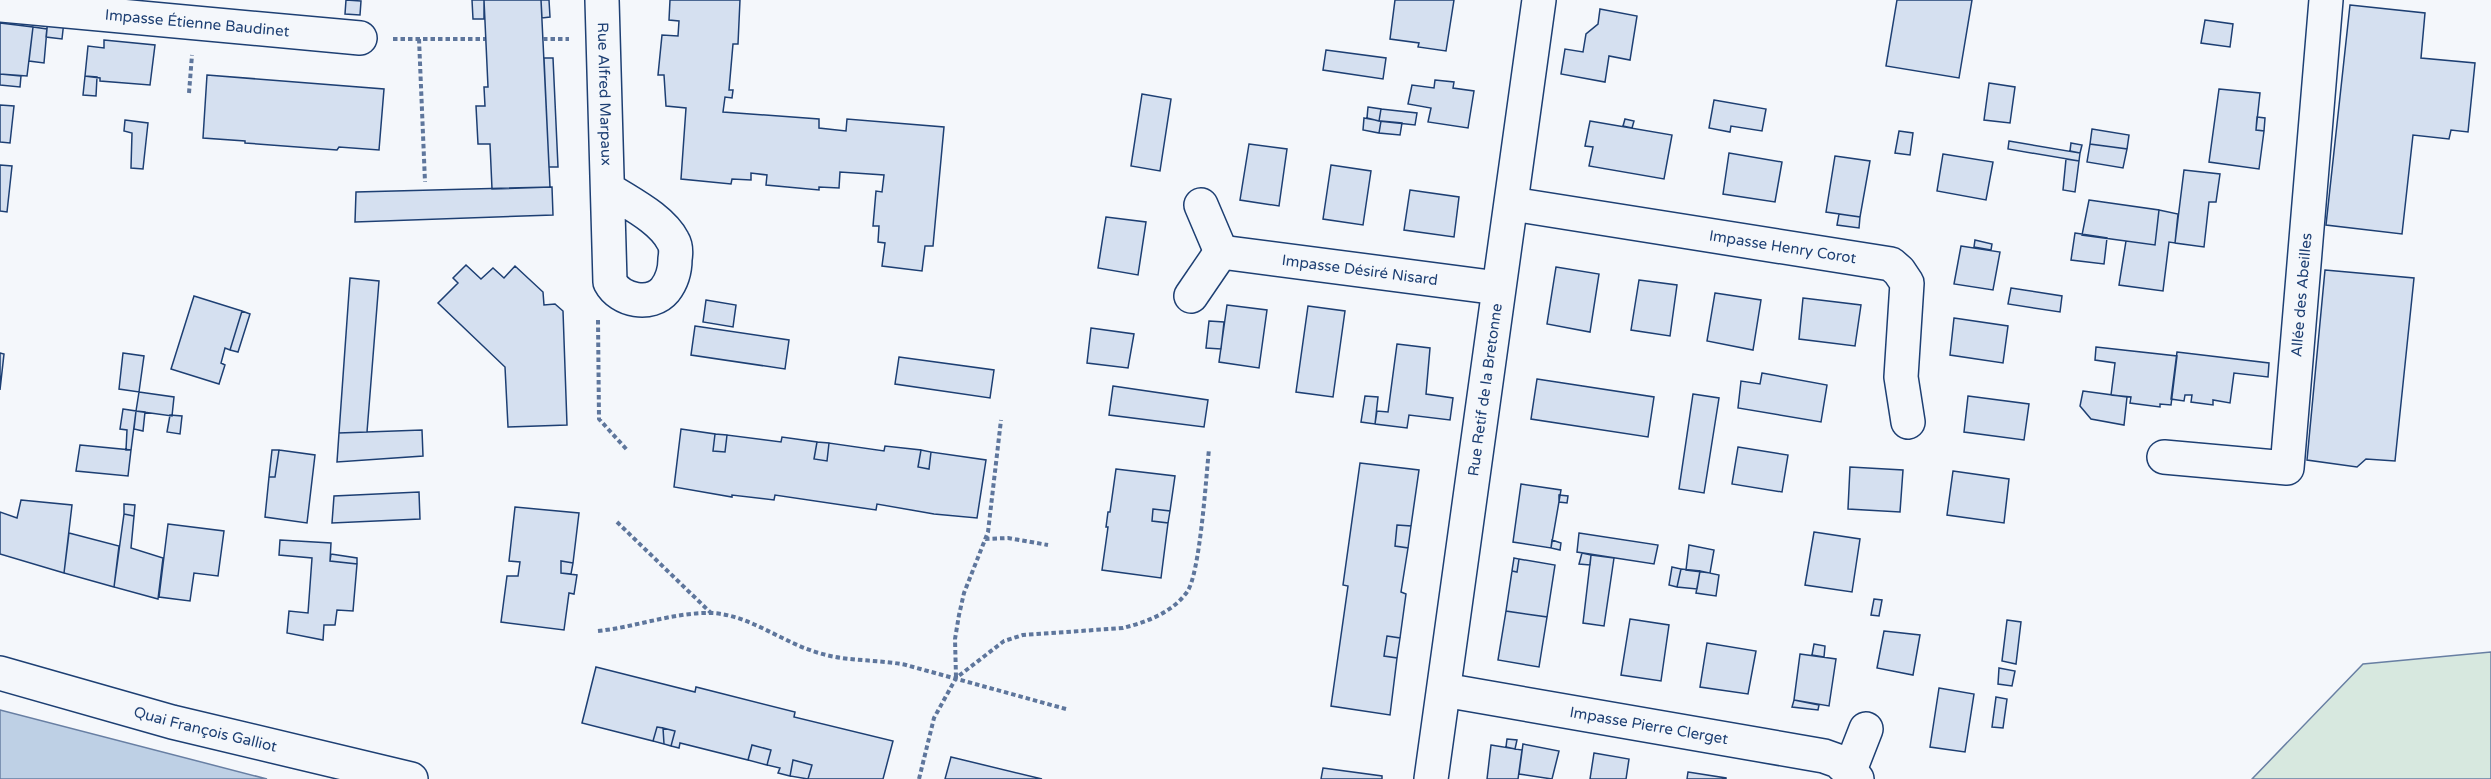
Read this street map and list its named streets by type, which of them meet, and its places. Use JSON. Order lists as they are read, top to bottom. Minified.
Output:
{"streets":{"street":["Impasse Étienne Baudinet","Rue Alfred Marpaux","Impasse Henry Corot","Impasse Désiré Nisard","Allée des Abeilles","Rue Retif de la Bretonne","Impasse Pierre Clerget","Quai François Galliot"]},"crossings":[["Impasse Henry Corot","Rue Retif de la Bretonne"],["Impasse Désiré Nisard","Rue Retif de la Bretonne"],["Rue Retif de la Bretonne","Impasse Pierre Clerget"]]}
